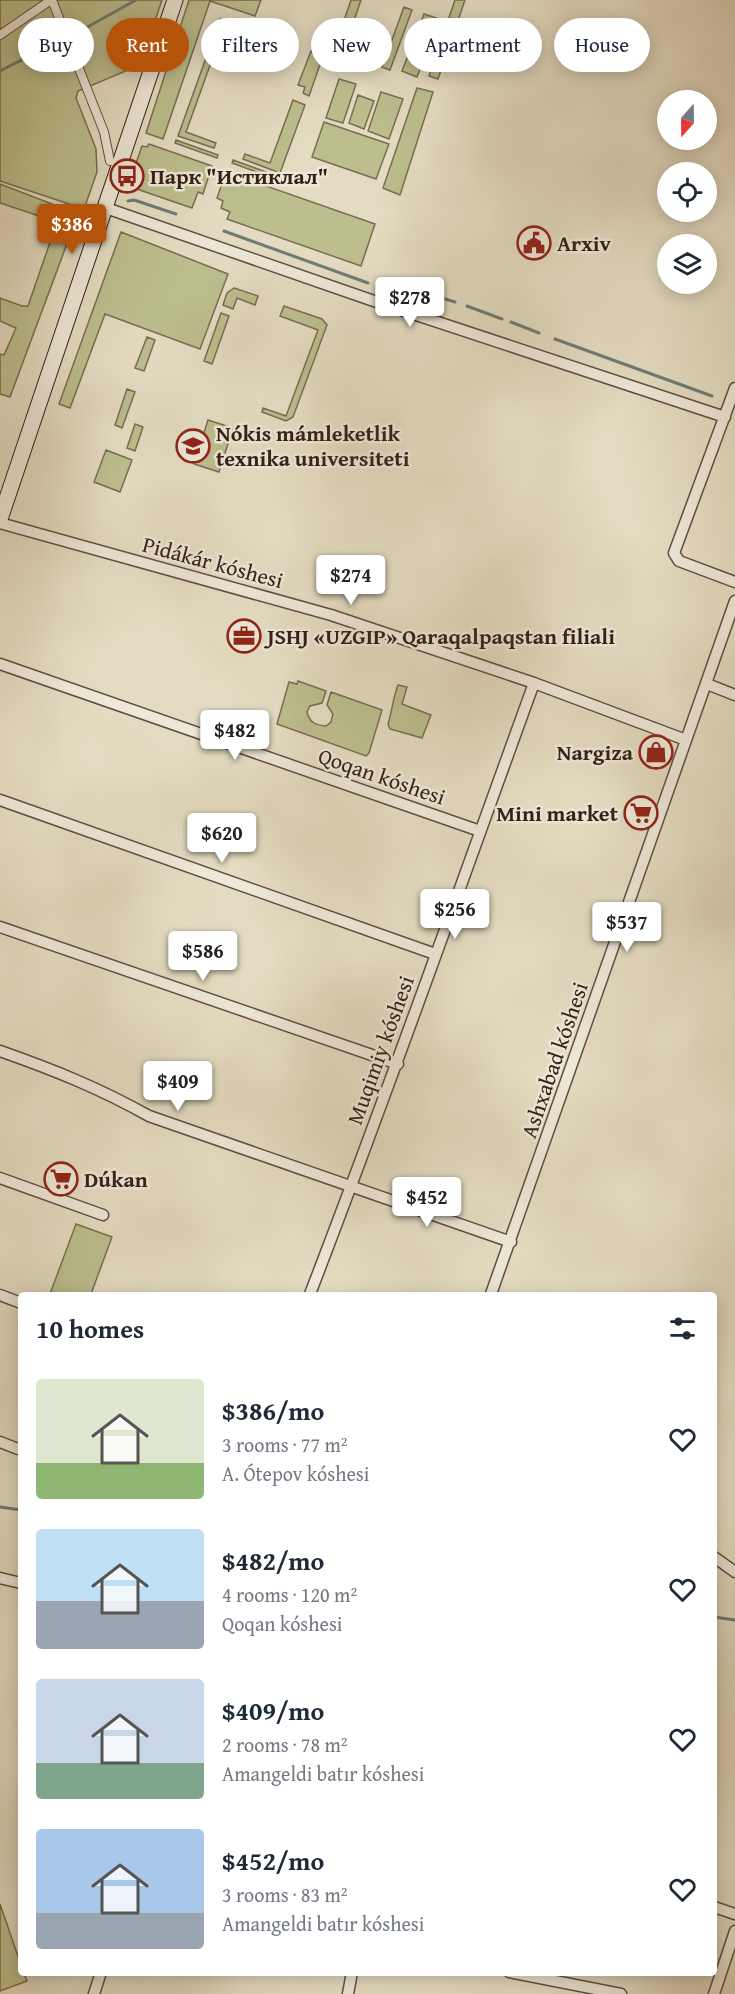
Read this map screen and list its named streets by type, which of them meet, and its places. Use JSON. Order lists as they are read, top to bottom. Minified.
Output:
{"streets":{"street":["Pidákár kóshesi","Qoqan kóshesi","Muqimiy kóshesi","Ashxabad kóshesi"]},"crossings":[["Pidákár kóshesi","Muqimiy kóshesi"],["Pidákár kóshesi","Ashxabad kóshesi"],["Qoqan kóshesi","Muqimiy kóshesi"]],"places":{"bus stop":["Парк \"Истиклал\""],"public building":["Arxiv"],"school or university":["Nókis mámleketlik texnika universiteti"],"office":["JSHJ «UZGIP» Qaraqalpaqstan filiali"],"shop":["Nargiza"],"supermarket":["Mini market","Dúkan"]},"north":"bottom","page":{"chip":["Buy","Rent","Filters","New","Apartment","House"],"price":["$386","$278","$274","$482","$620","$256","$537","$586","$409","$452"],"heading":"10 homes","list":[{"name":"$386/mo","note":"3 rooms · 77 m² · A. Ótepov kóshesi"},{"name":"$482/mo","note":"4 rooms · 120 m² · Qoqan kóshesi"},{"name":"$409/mo","note":"2 rooms · 78 m² · Amangeldi batır kóshesi"},{"name":"$452/mo","note":"3 rooms · 83 m² · Amangeldi batır kóshesi"}]}}
